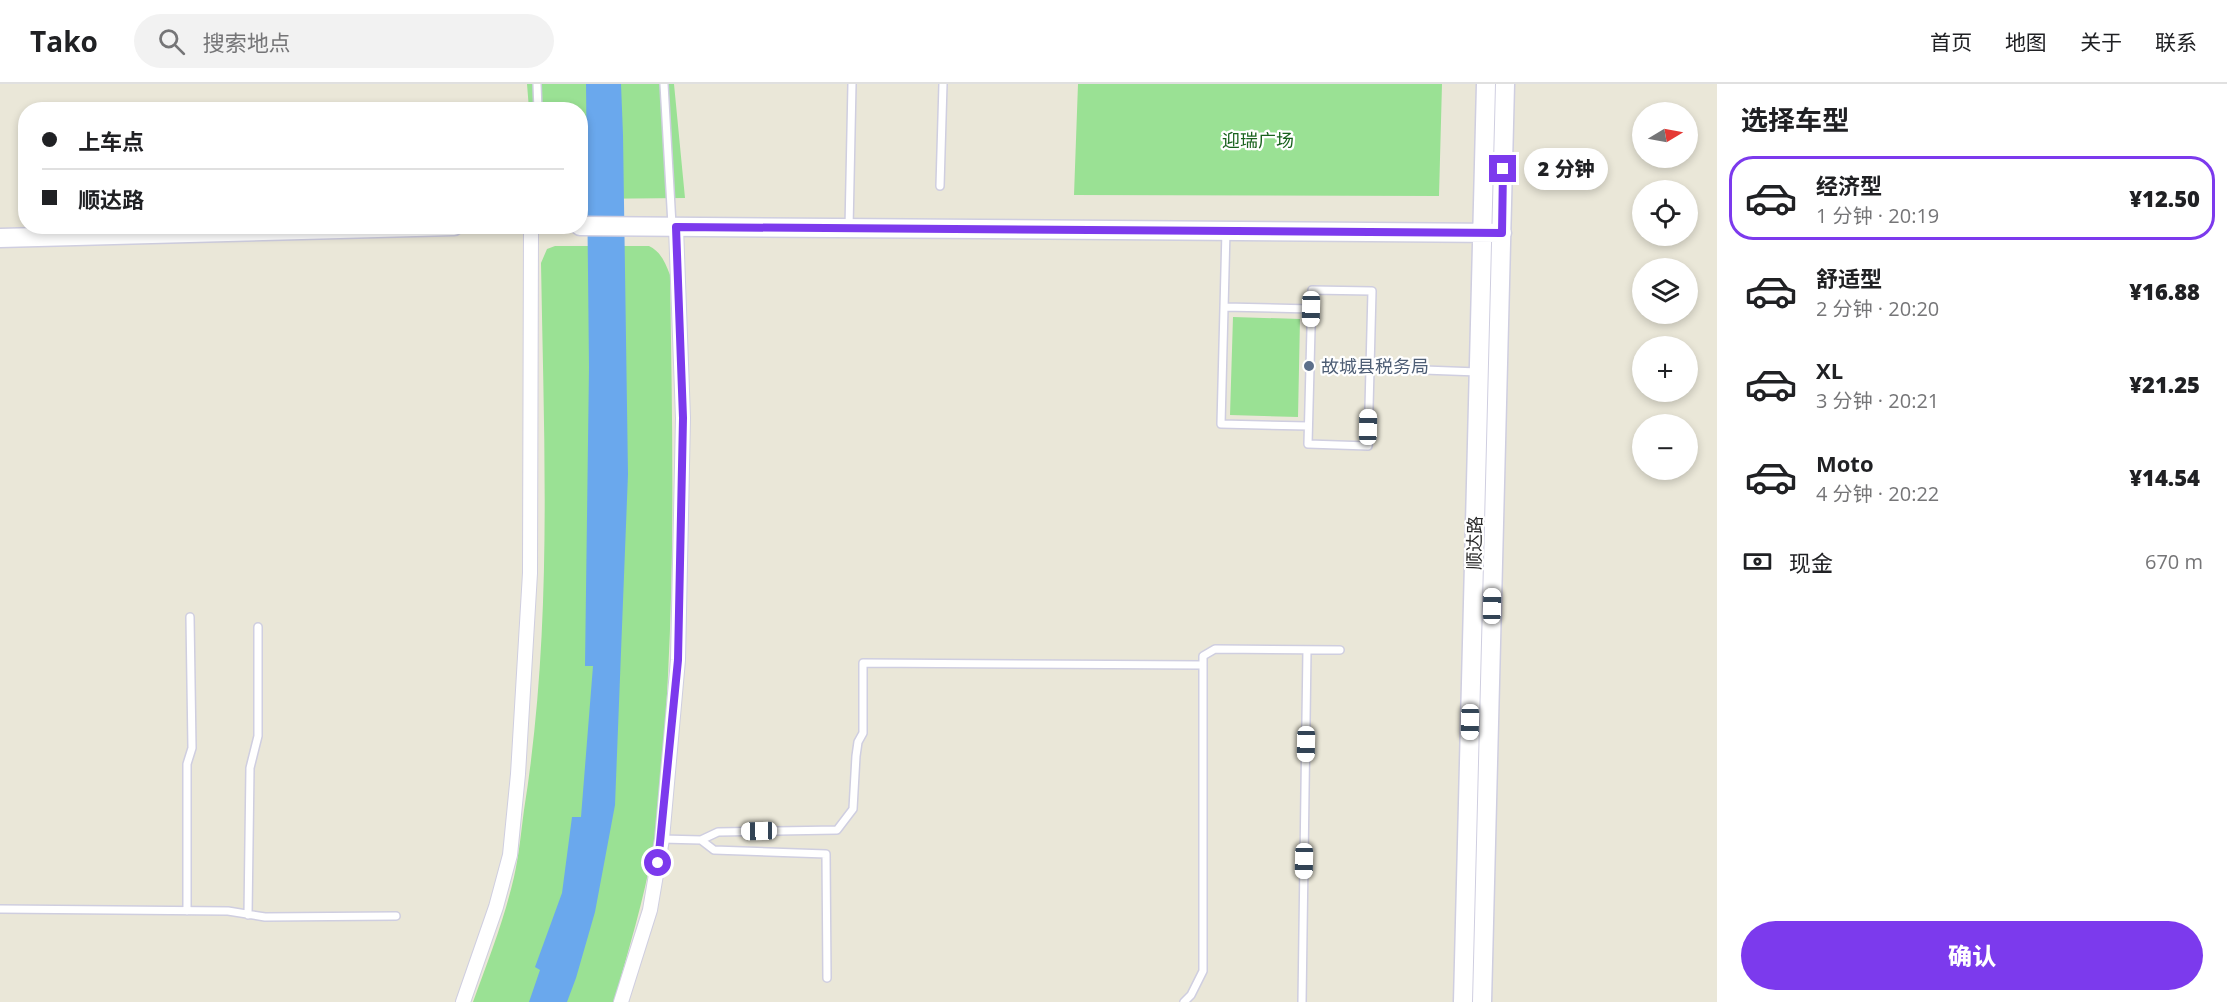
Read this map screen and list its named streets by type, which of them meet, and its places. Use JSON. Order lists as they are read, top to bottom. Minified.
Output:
{"streets":{"main road":["顺达路"]},"parks":["迎瑞广场"],"places":["故城县税务局"],"north":"right","page":{"header":"Tako","search":"搜索地点","nav":["首页","地图","关于","联系"],"heading":"选择车型","map_buttons":["+","−"],"banner":["上车点","顺达路"],"bubble":"2 分钟","list":[{"name":"经济型","note":"1 分钟 · 20:19","value":"¥12.50"},{"name":"舒适型","note":"2 分钟 · 20:20","value":"¥16.88"},{"name":"XL","note":"3 分钟 · 20:21","value":"¥21.25"},{"name":"Moto","note":"4 分钟 · 20:22","value":"¥14.54"}],"pay":["现金","670 m"],"buttons":"确认"}}
